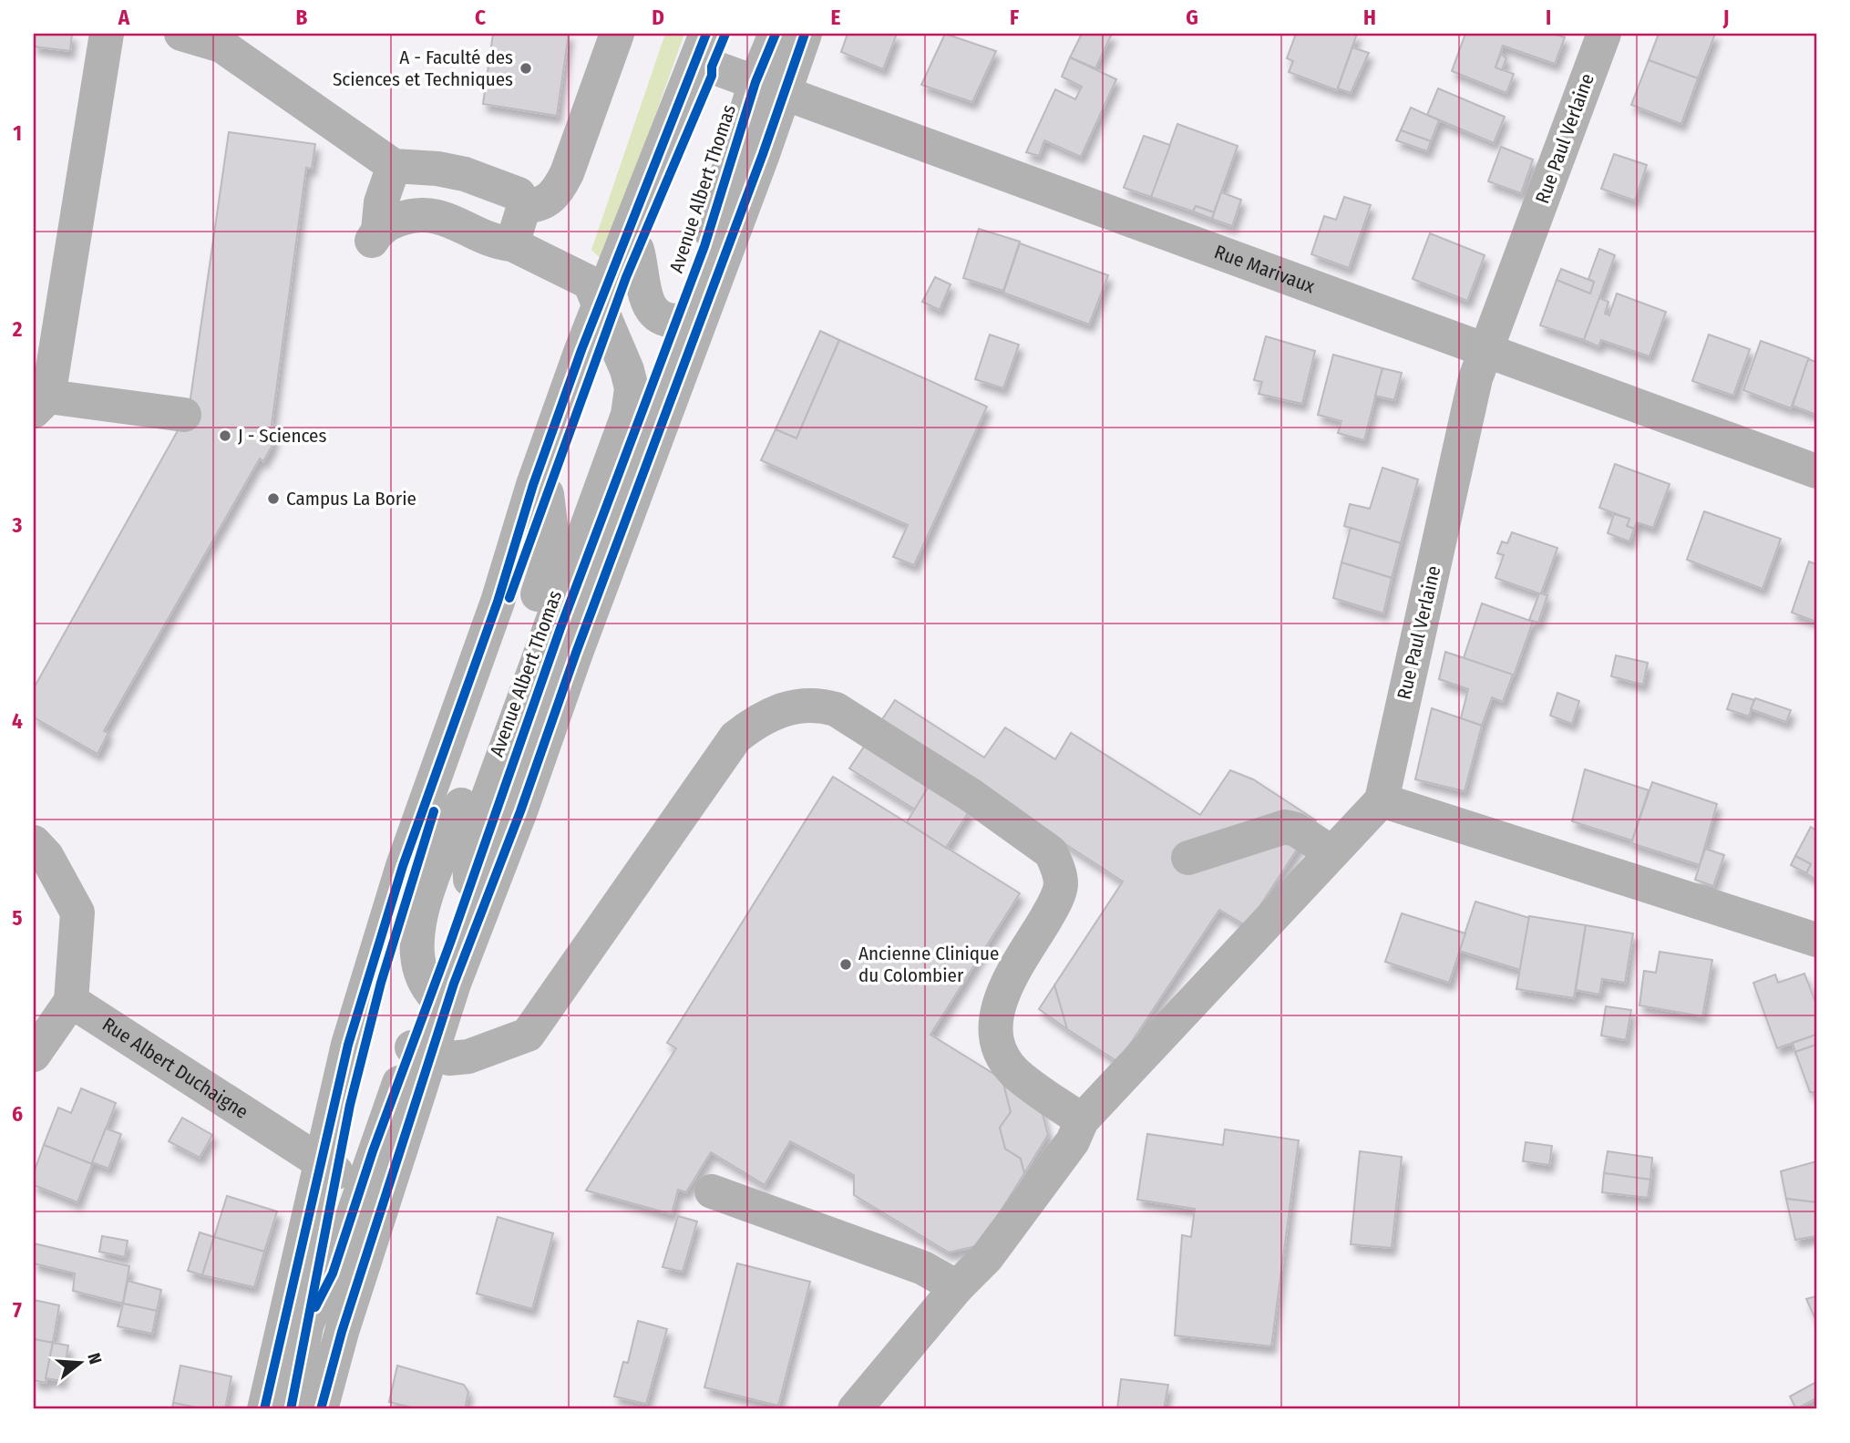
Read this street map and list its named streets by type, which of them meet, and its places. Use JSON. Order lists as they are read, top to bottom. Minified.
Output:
{"streets":{"street":["Rue Paul Verlaine","Avenue Albert Thomas","Rue Marivaux","Rue Albert Duchaigne"]},"crossings":[["Rue Paul Verlaine","Rue Marivaux"],["Avenue Albert Thomas","Rue Marivaux"],["Avenue Albert Thomas","Rue Albert Duchaigne"]],"places":["A - Faculté des Sciences et Techniques","J - Sciences","Campus La Borie","Ancienne Clinique du Colombier"],"north":"right","grid":{"columns":["A","B","C","D","E","F","G","H","I","J"],"rows":["1","2","3","4","5","6","7"]}}
